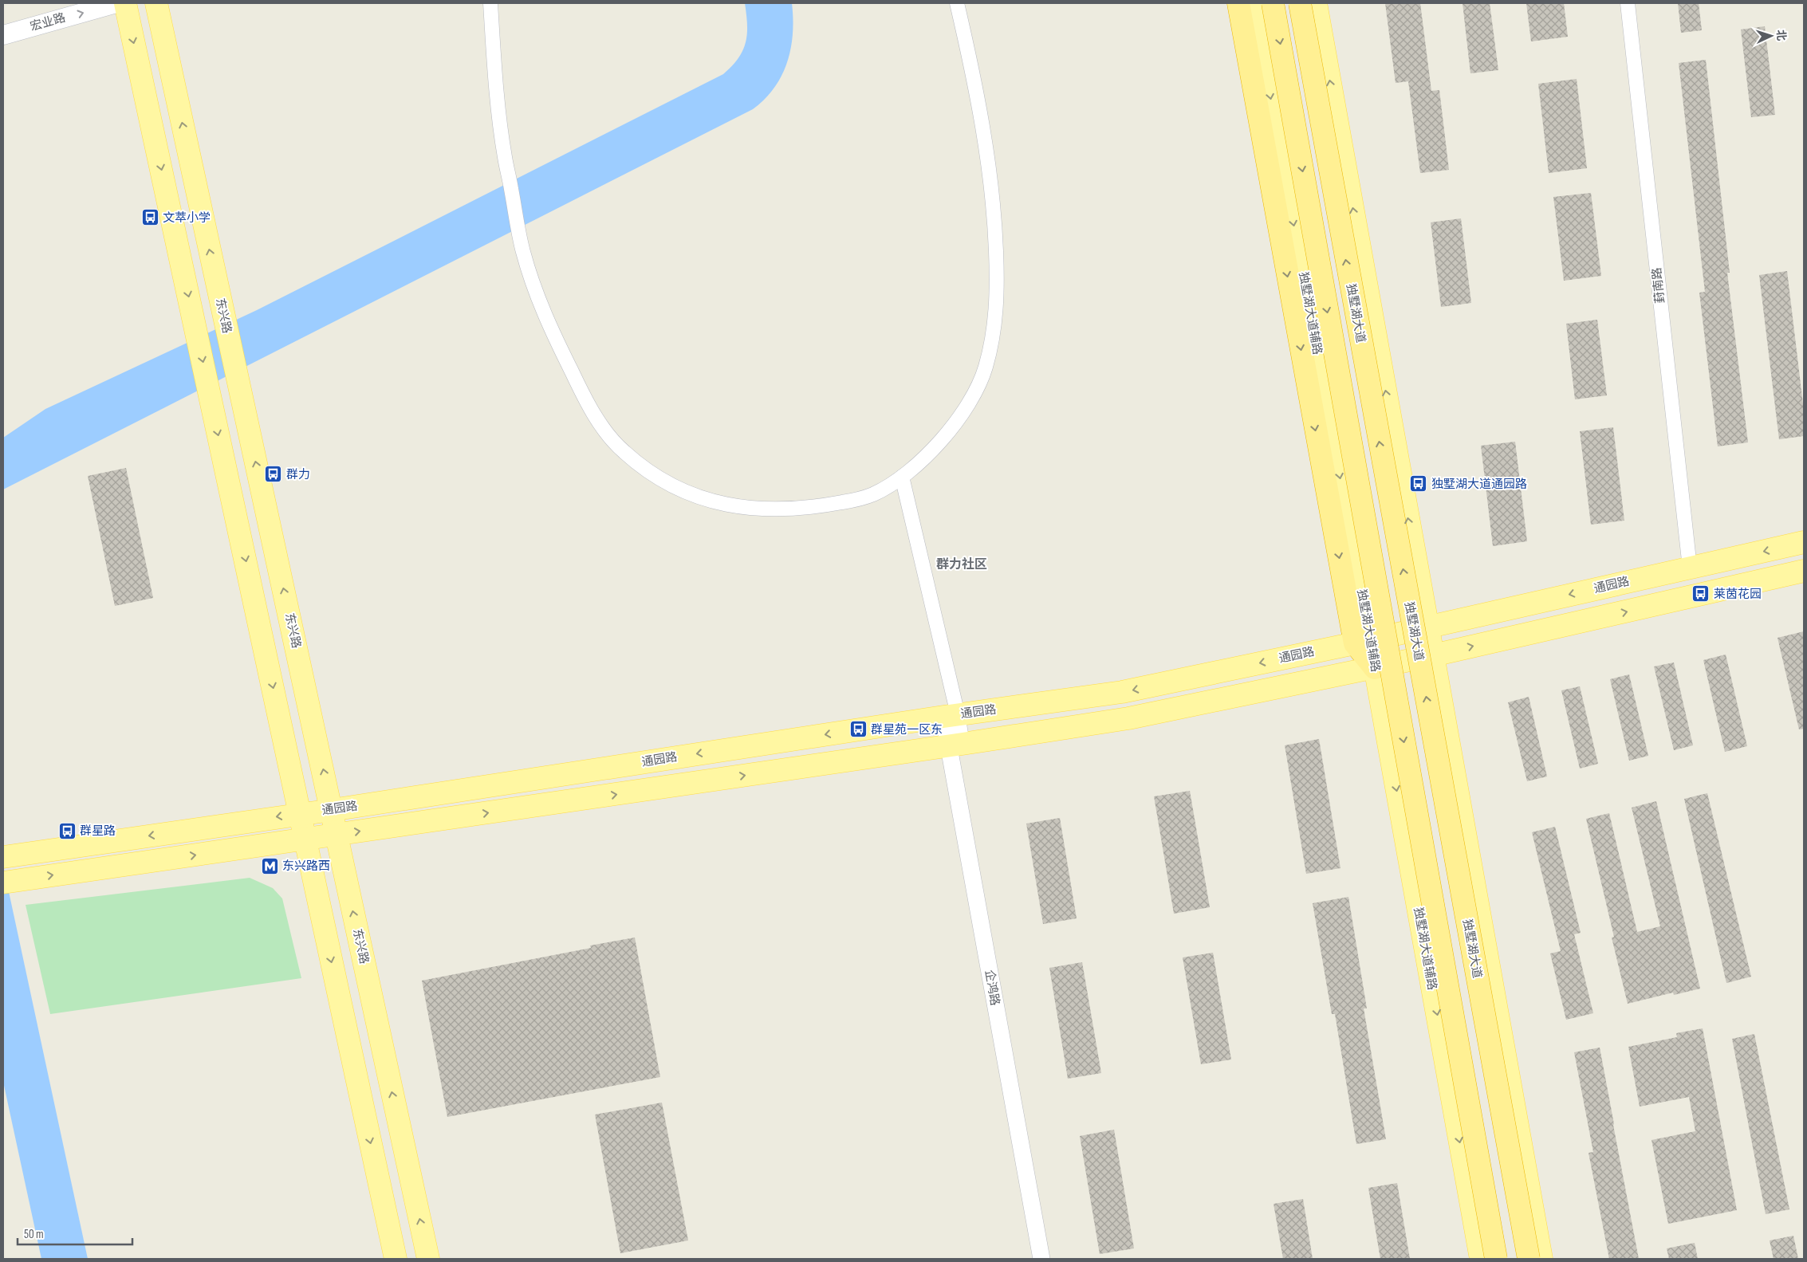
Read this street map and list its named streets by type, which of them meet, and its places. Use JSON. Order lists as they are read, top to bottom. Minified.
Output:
{"streets":{"highway":["独墅湖大道"],"main road":["宏业路","独墅湖大道辅路","东兴路","通园路"],"street":["葑南路","企鸿路"]},"crossings":[["葑南路","通园路"],["独墅湖大道辅路","通园路"],["东兴路","通园路"],["通园路","企鸿路"]],"one_way":["宏业路"],"districts":["群力社区"],"places":{"bus stop":["文萃小学","群力","独墅湖大道通园路","莱茵花园","群星苑一区东","群星路"],"metro station":["东兴路西"]},"scale_bar":"50 m","north":"right"}
